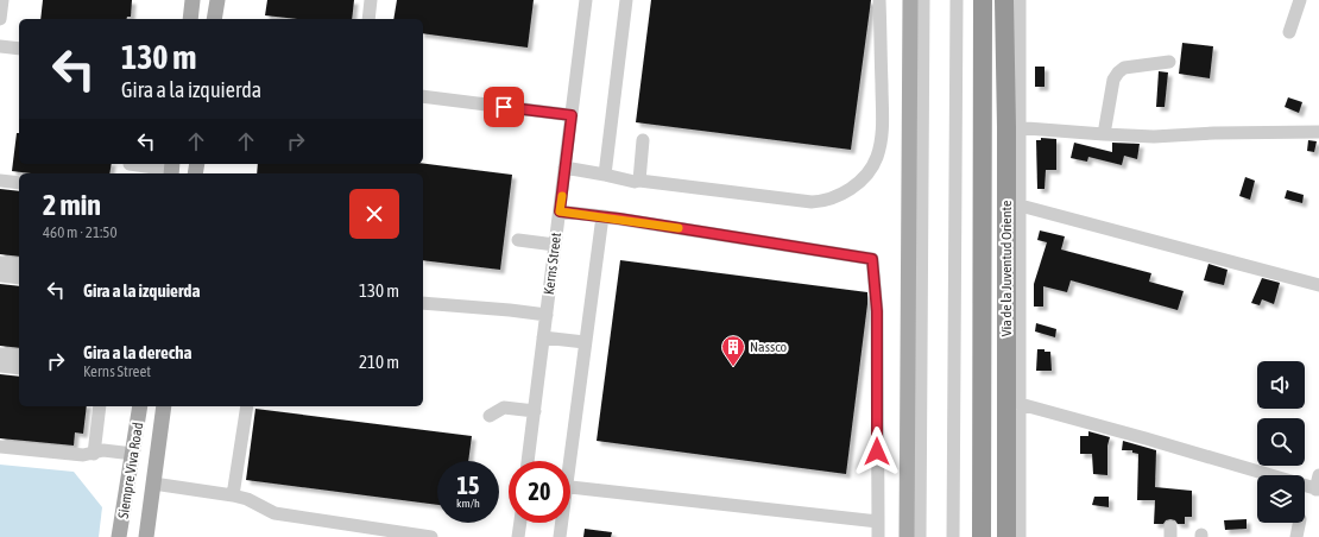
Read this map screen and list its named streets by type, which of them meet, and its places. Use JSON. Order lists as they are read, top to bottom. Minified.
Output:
{"streets":{"highway":["Vía de la Juventud Oriente"],"main road":["Siempre Viva Road"],"street":["Kerns Street"]},"places":{"building":["Nassco"]},"page":{"turn":["130 m","Gira a la izquierda"],"heading":["2 min","460 m · 21:50"],"list":[{"name":"Gira a la izquierda","value":"130 m"},{"name":"Gira a la derecha","note":"Kerns Street","value":"210 m"}],"speed":"15 km/h","limit":"20"}}
